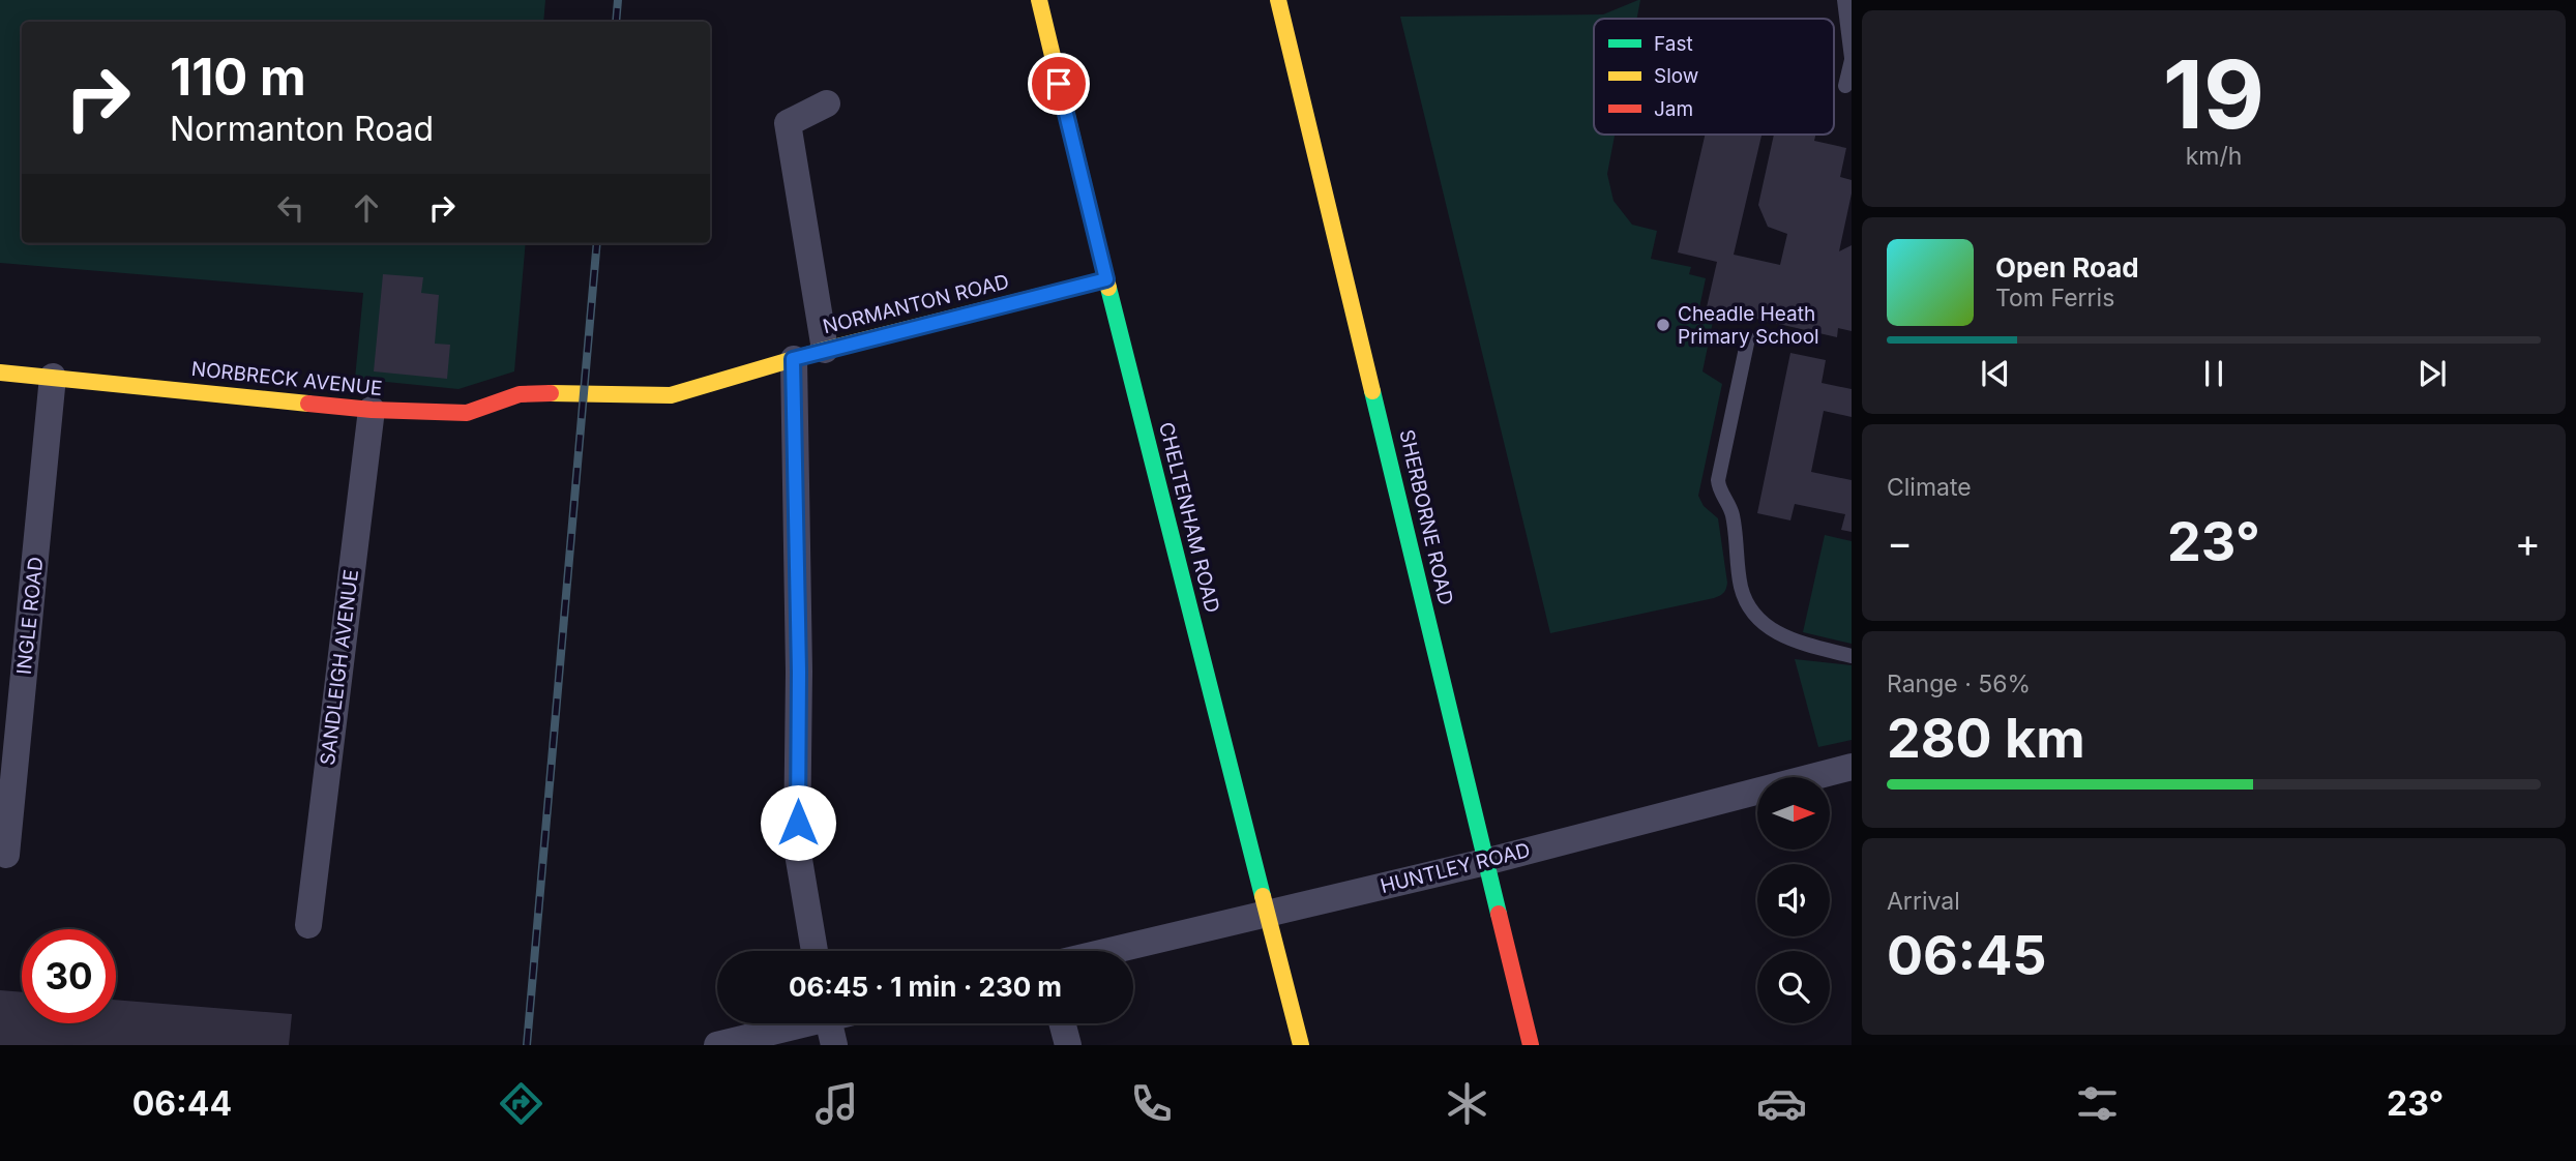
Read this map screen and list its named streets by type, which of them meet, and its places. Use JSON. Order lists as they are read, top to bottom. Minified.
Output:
{"streets":{"street":["NORMANTON ROAD","NORBRECK AVENUE","CHELTENHAM ROAD","SHERBORNE ROAD","INGLE ROAD","SANDLEIGH AVENUE","HUNTLEY ROAD"]},"crossings":[["NORMANTON ROAD","NORBRECK AVENUE"],["NORMANTON ROAD","CHELTENHAM ROAD"],["NORBRECK AVENUE","INGLE ROAD"],["NORBRECK AVENUE","SANDLEIGH AVENUE"],["CHELTENHAM ROAD","HUNTLEY ROAD"],["SHERBORNE ROAD","HUNTLEY ROAD"]],"places":["Cheadle Heath Primary School"],"legend":["Fast","Slow","Jam"],"north":"right","page":{"tile":[["19","km/h"],"Climate",["Range · 56%","280 km"],["Arrival","06:45"]],"turn":["110 m","Normanton Road"],"song":["Open Road","Tom Ferris"],"heat":["−","23°","+"],"limit":"30","trip":"06:45 · 1 min · 230 m","tabs":["06:44","23°"]}}
